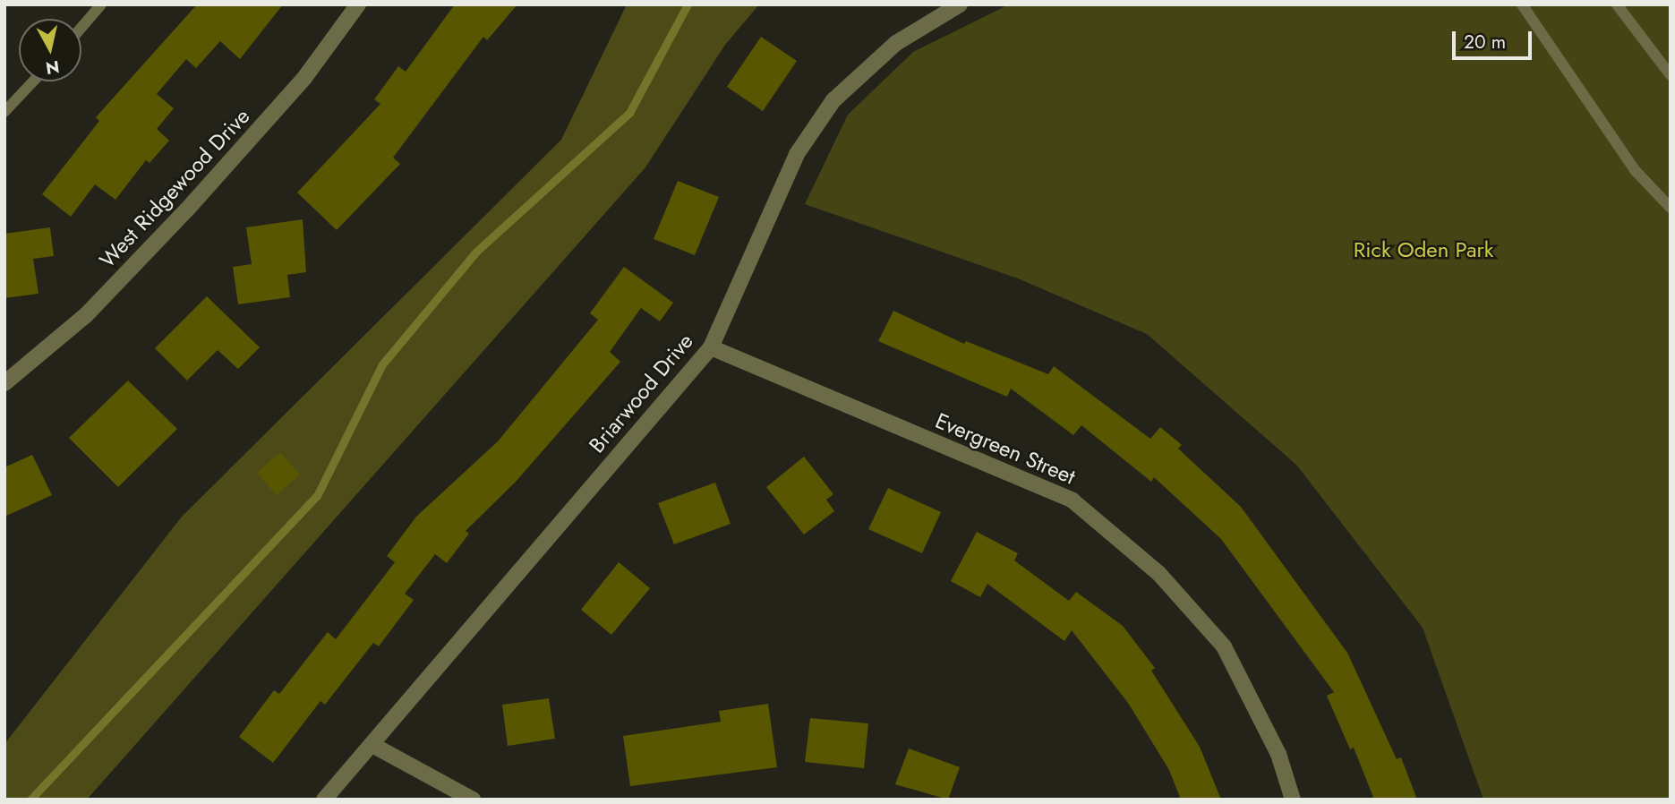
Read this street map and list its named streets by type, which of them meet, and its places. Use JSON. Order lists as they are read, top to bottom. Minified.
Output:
{"streets":{"street":["West Ridgewood Drive","Briarwood Drive","Evergreen Street"]},"crossings":[["Briarwood Drive","Evergreen Street"]],"parks":["Rick Oden Park"],"scale_bar":"20 m","north":"bottom"}
